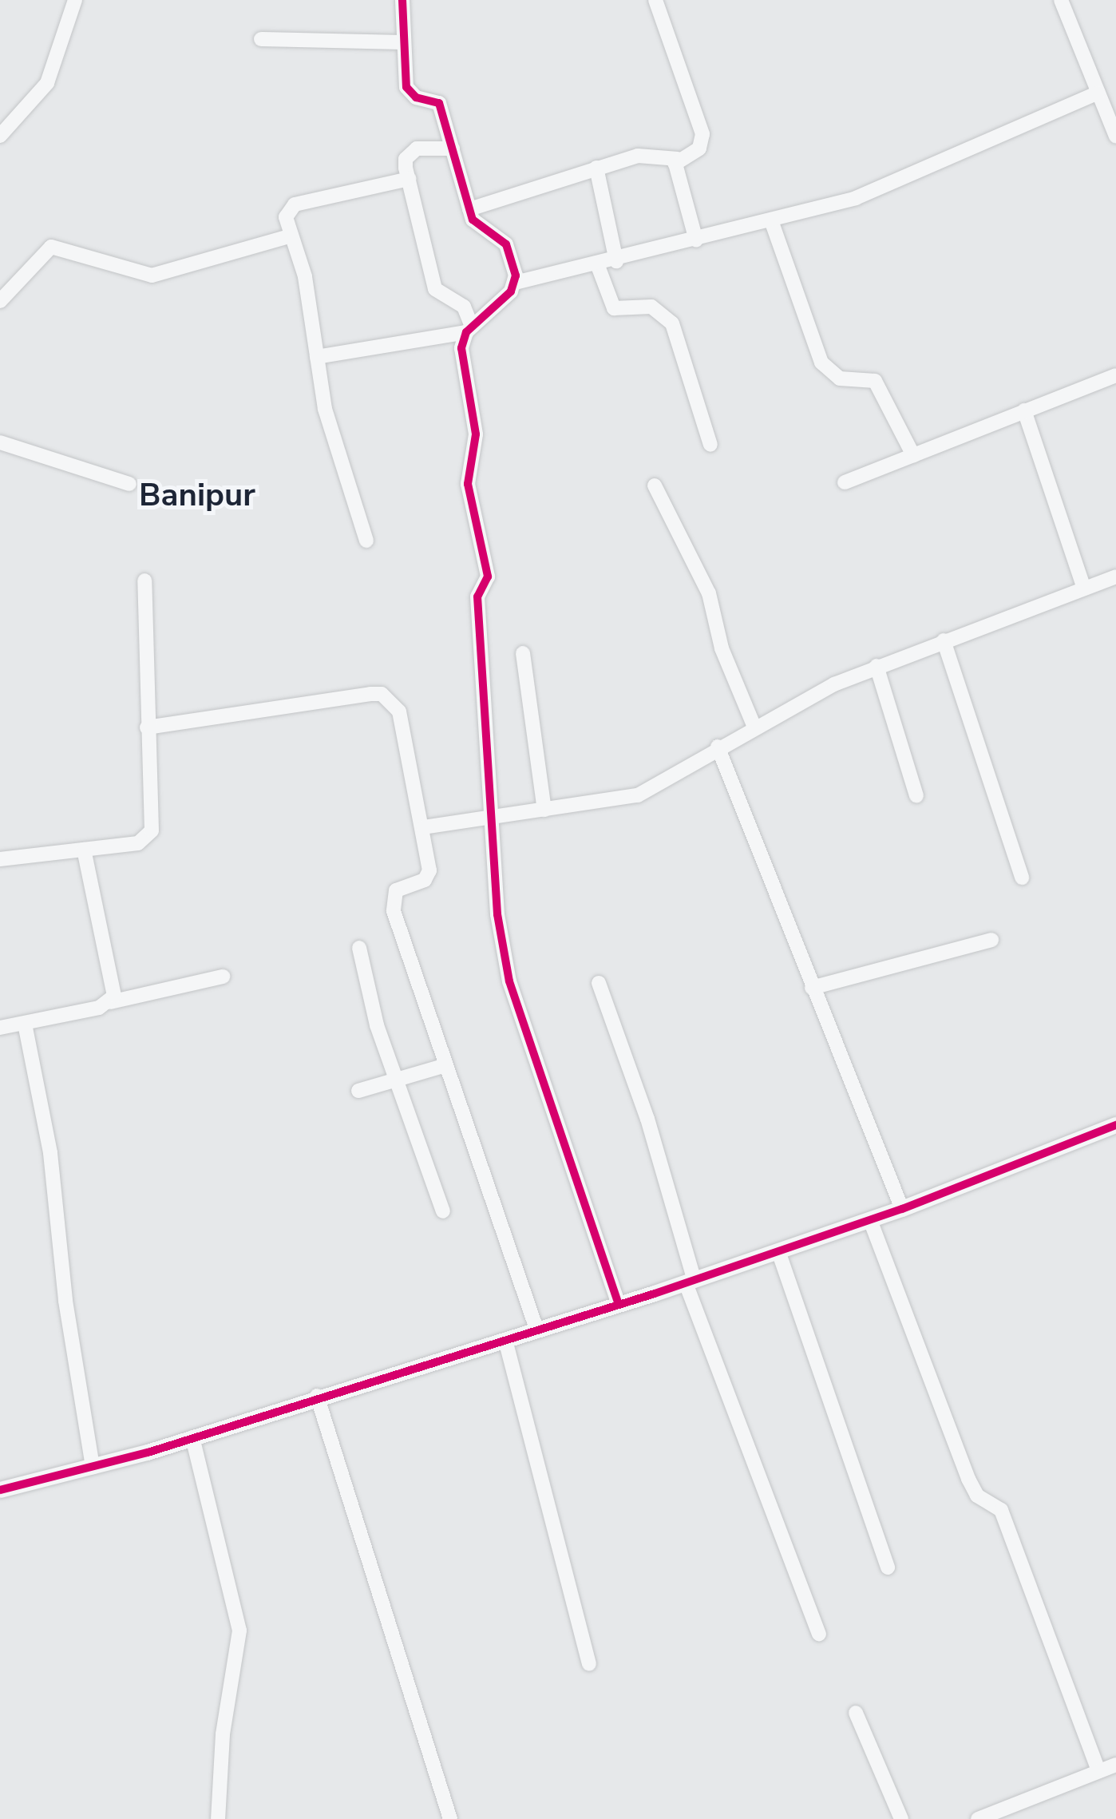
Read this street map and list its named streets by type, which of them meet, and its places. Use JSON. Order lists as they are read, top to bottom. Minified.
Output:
{"districts":["Banipur"]}
